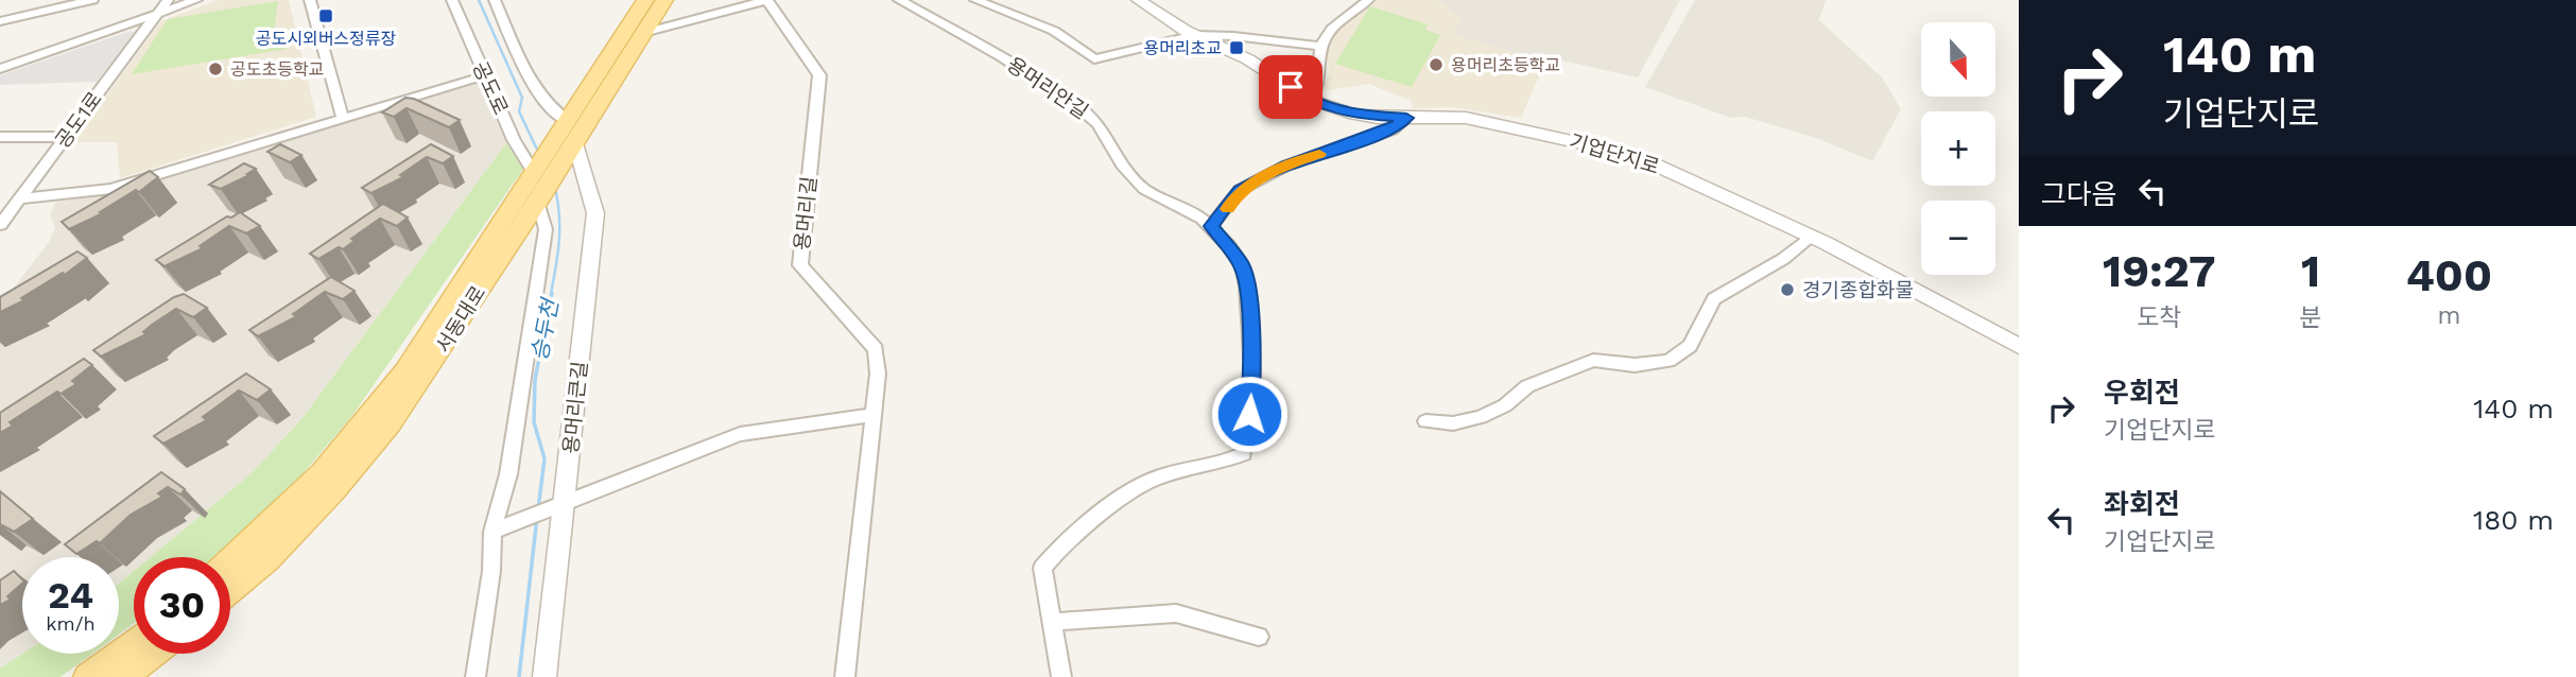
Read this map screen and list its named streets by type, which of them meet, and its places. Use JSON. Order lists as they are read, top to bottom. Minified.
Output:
{"streets":{"main road":["서동대로"],"street":["공도로","용머리안길","공도1로","기업단지로","용머리길","용머리큰길"]},"crossings":[["공도로","서동대로"],["공도로","용머리큰길"],["서동대로","용머리큰길"]],"water":["승두천"],"places":{"transit":["공도시외버스정류장","용머리초교"],"other":["용머리초등학교","공도초등학교","경기종합화물"]},"north":"bottom","page":{"turn":["140 m","기업단지로"],"map_buttons":["+","−"],"then":"그다음","eta":["19:27","도착","1","분","400","m"],"list":[{"name":"우회전","note":"기업단지로","value":"140 m"},{"name":"좌회전","note":"기업단지로","value":"180 m"}],"speed":"24 km/h","limit":"30"}}
